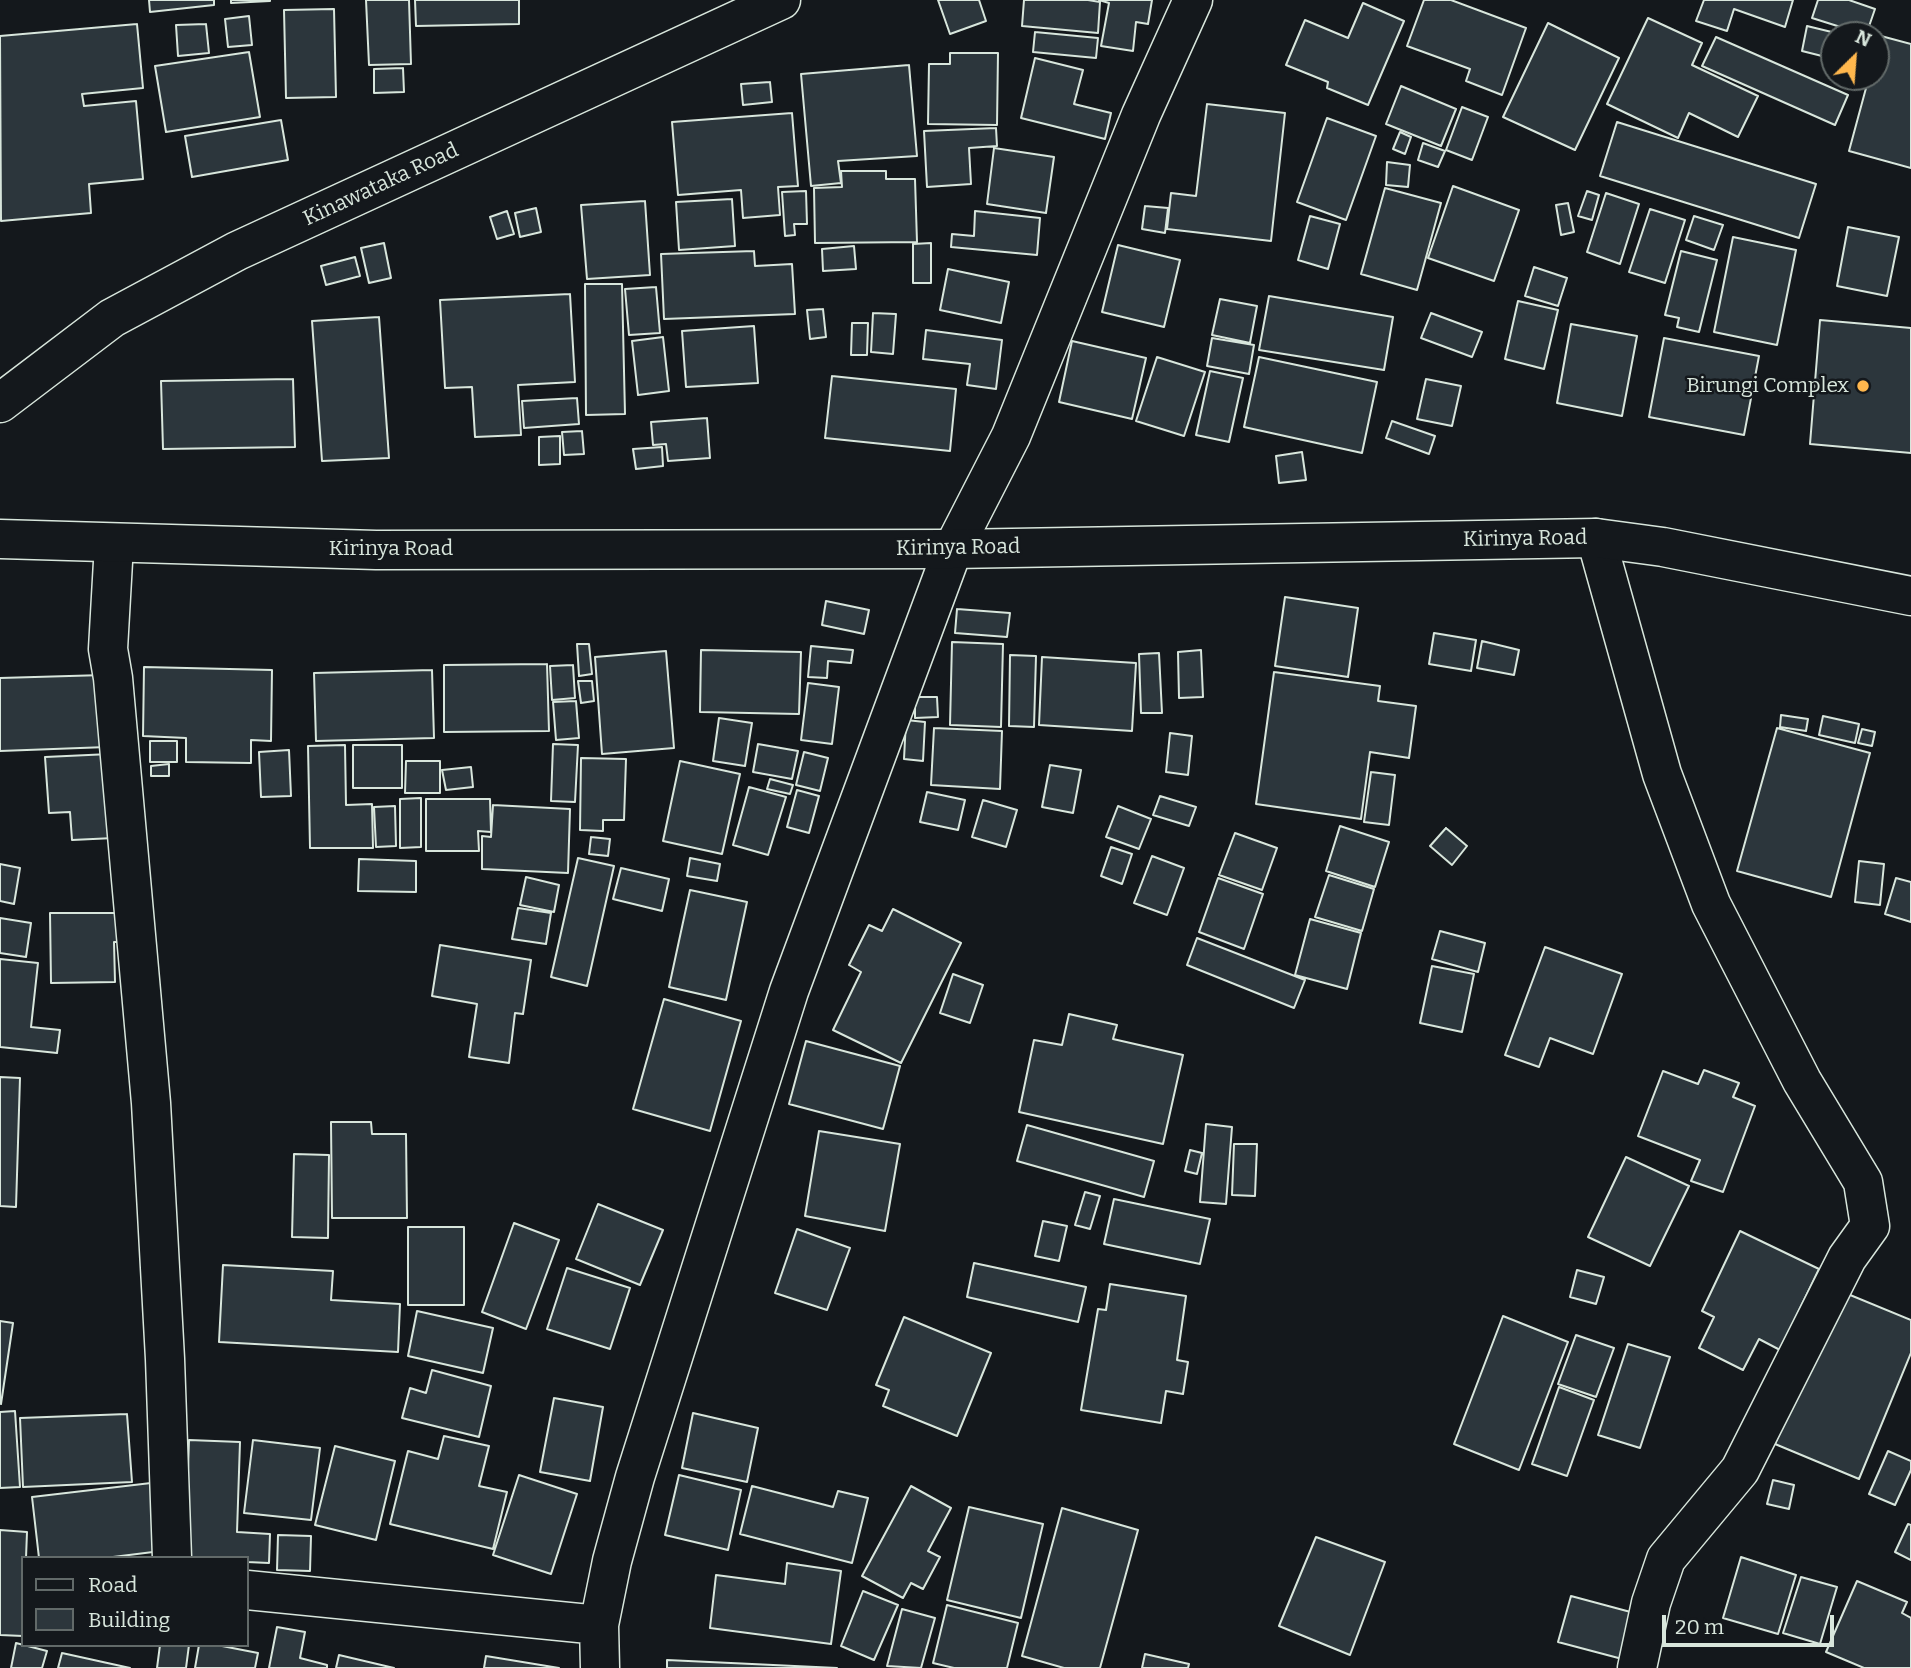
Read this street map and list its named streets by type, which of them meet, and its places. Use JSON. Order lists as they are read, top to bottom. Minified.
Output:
{"streets":{"street":["Kinawataka Road","Kirinya Road"]},"places":["Birungi Complex"],"legend":["Road","Building"],"scale_bar":"20 m","north":"top right"}
